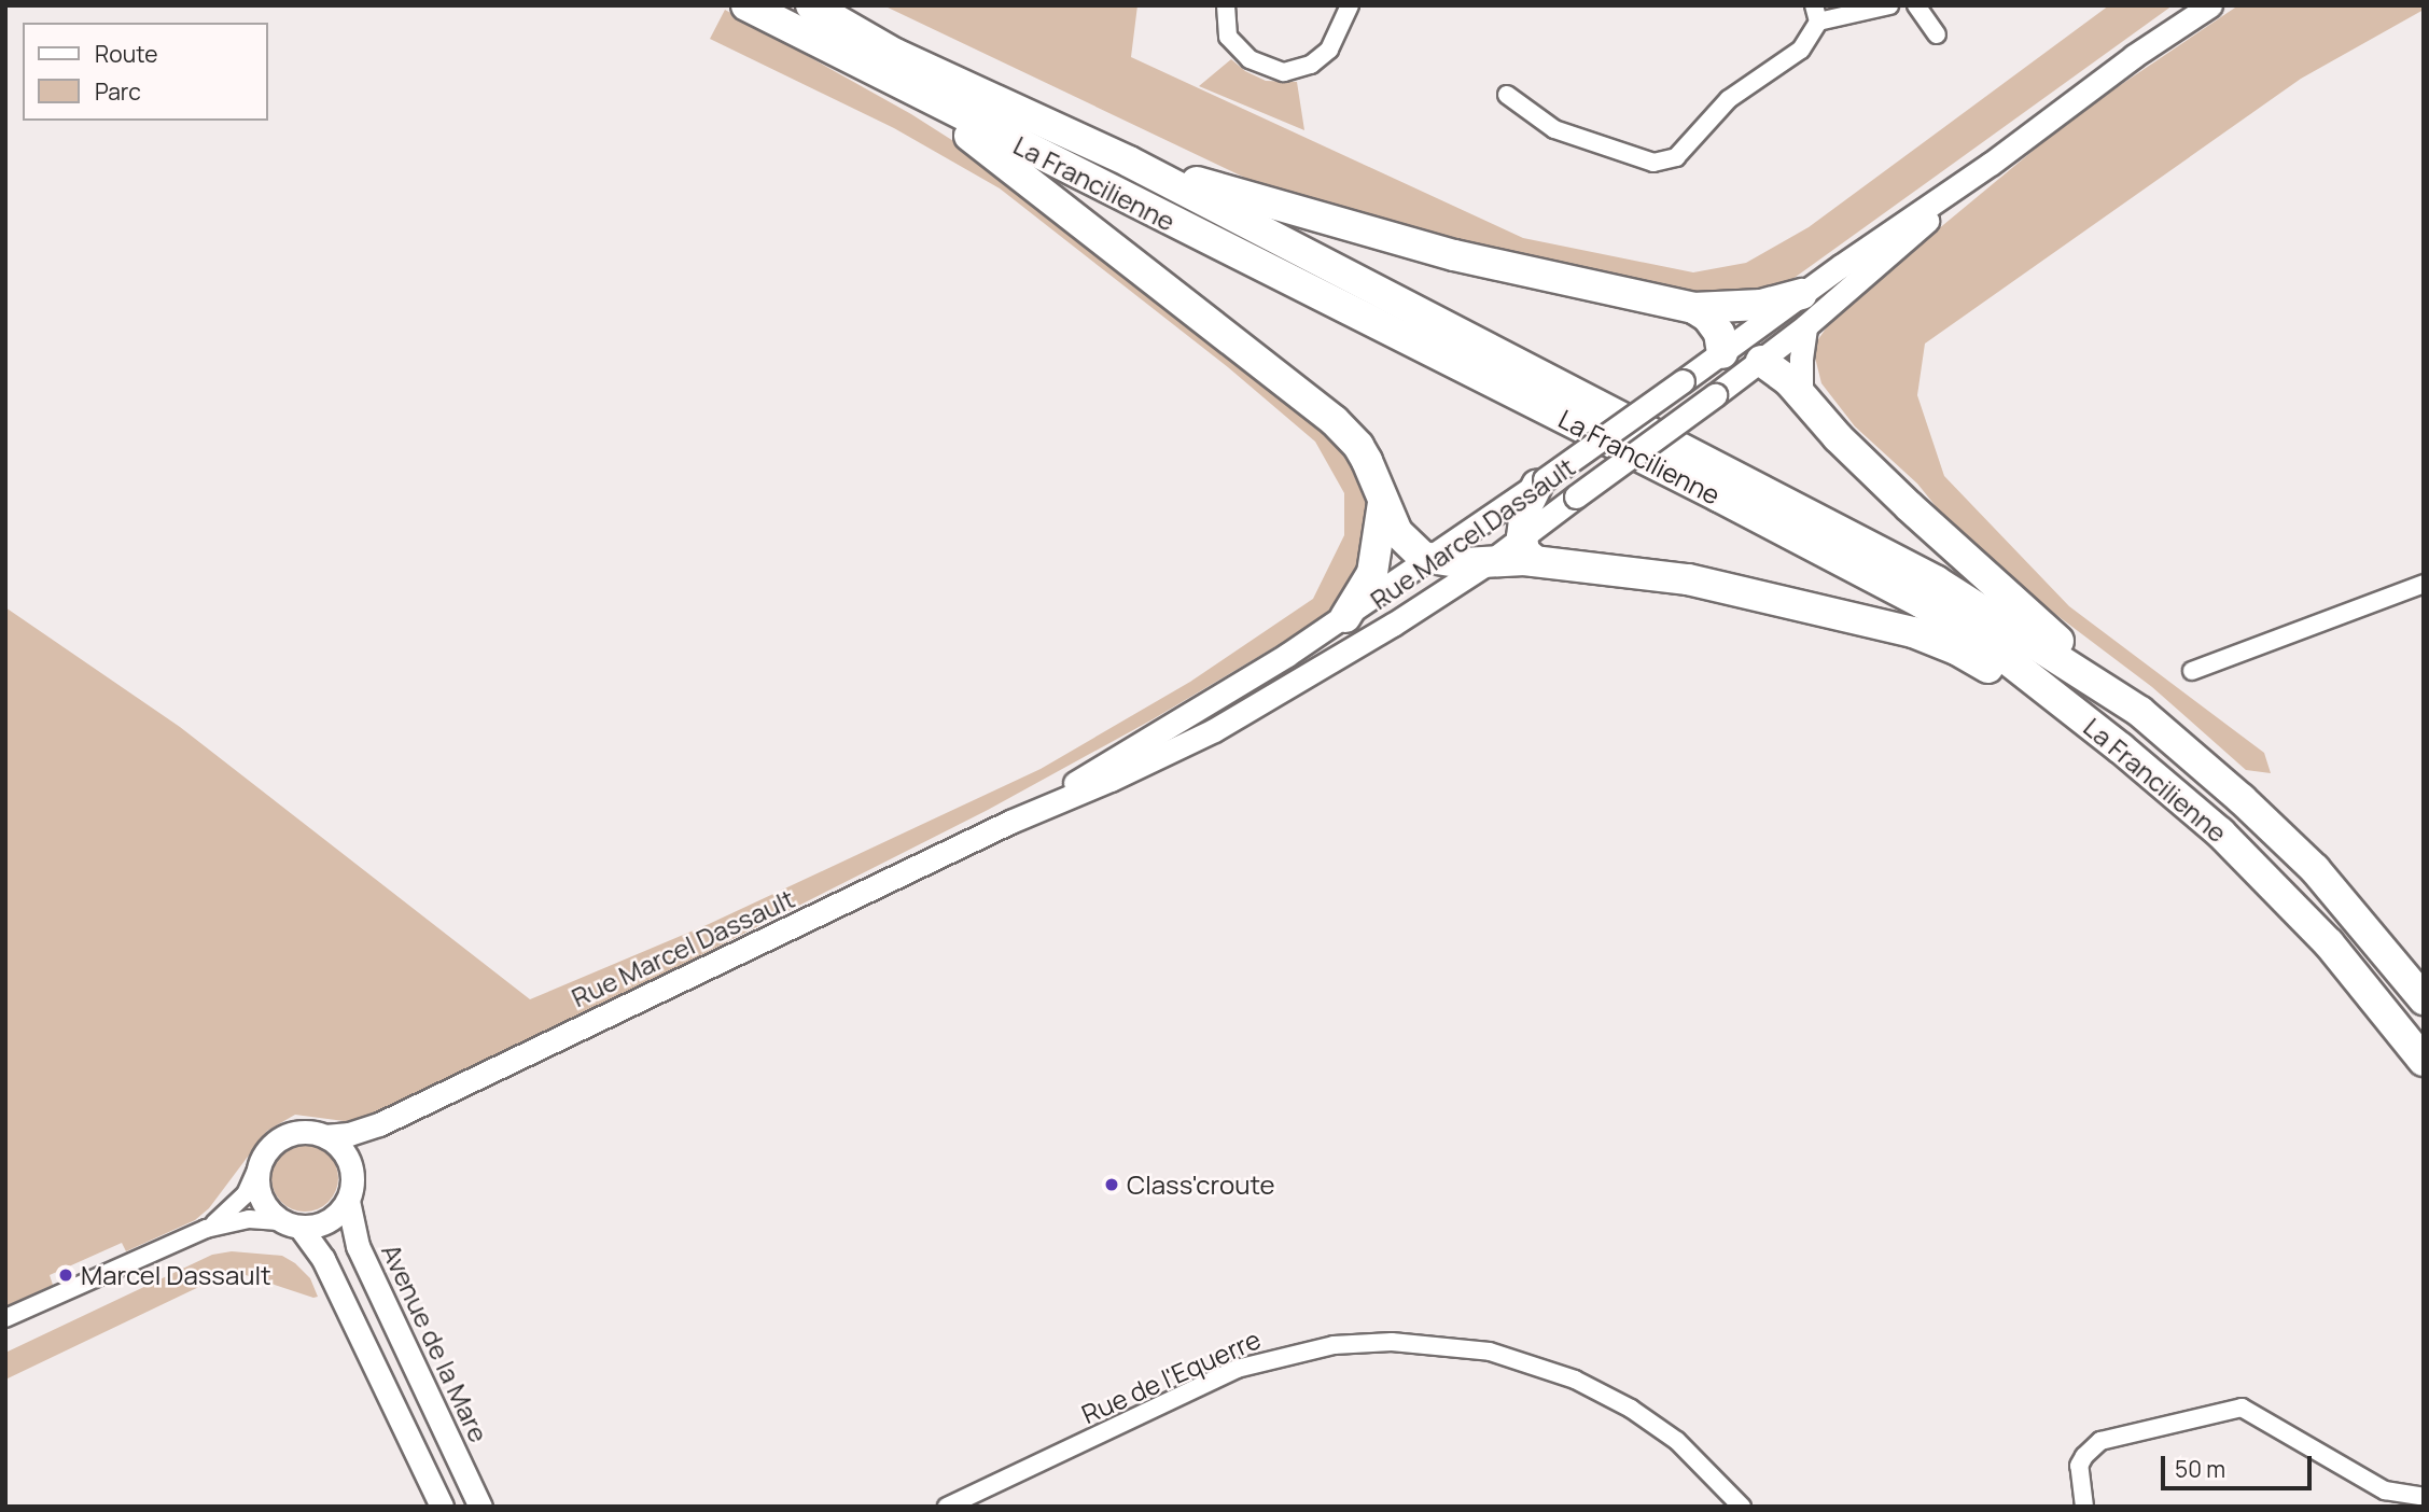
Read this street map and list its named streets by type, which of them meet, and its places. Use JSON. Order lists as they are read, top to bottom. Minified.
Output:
{"streets":{"highway":["La Francilienne"],"street":["Rue Marcel Dassault","Avenue de la Mare","Rue de l'Equerre"]},"crossings":[["Rue Marcel Dassault","Avenue de la Mare"]],"places":["Class'croute","Marcel Dassault"],"legend":["Route","Parc"],"scale_bar":"50 m"}
